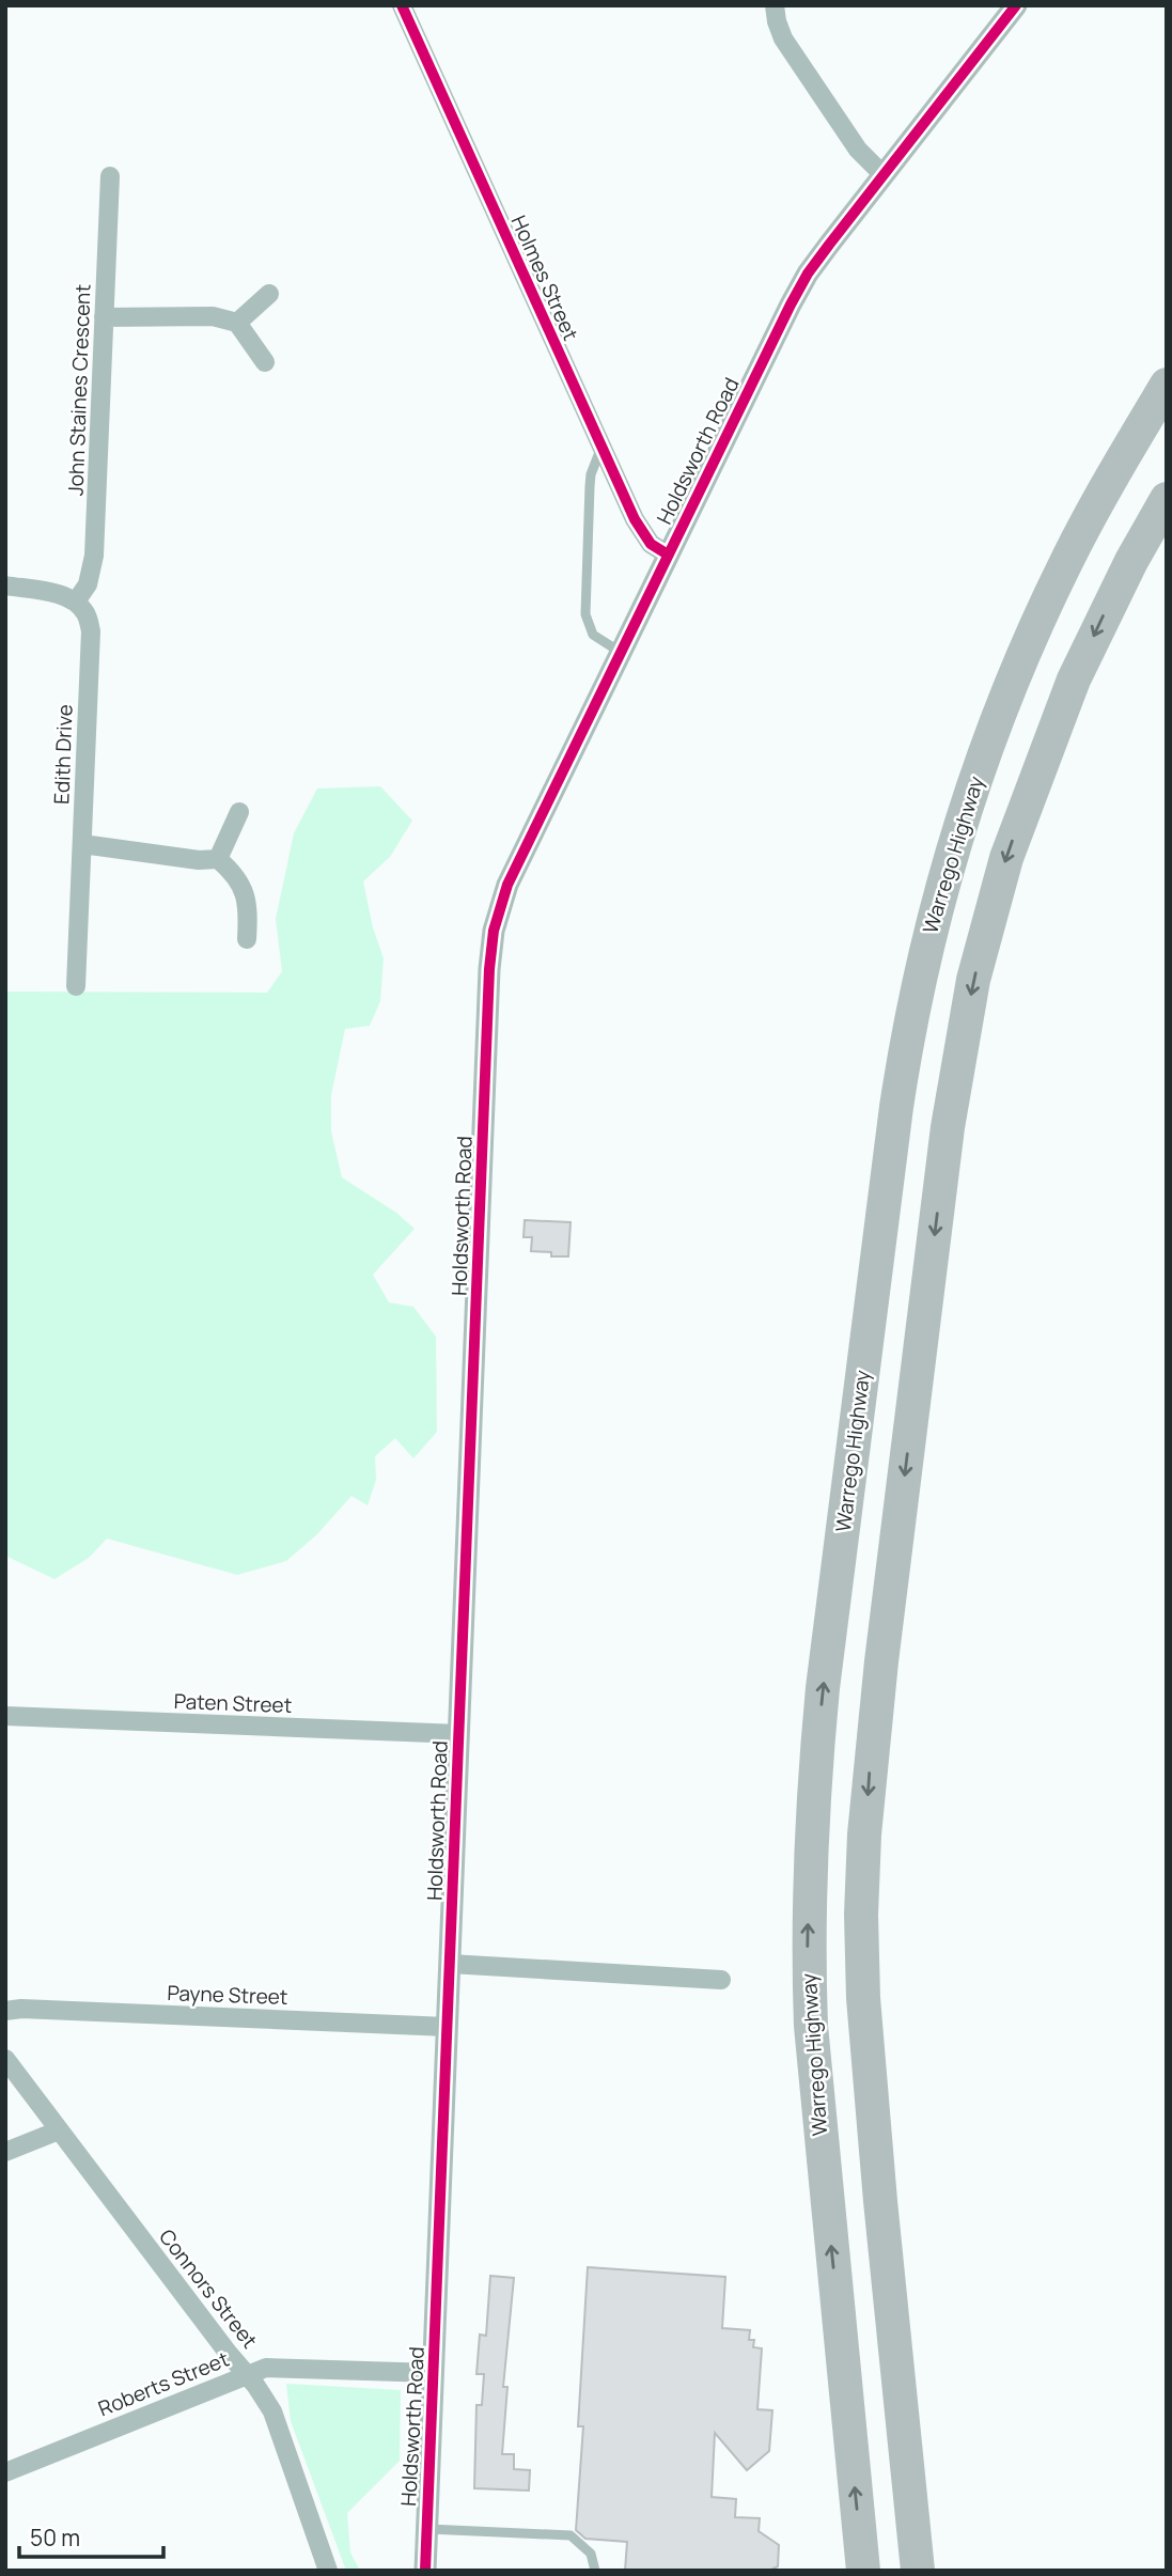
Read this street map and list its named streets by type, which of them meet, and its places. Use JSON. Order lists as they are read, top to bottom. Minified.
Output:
{"streets":{"highway":["Warrego Highway"],"street":["Holmes Street","John Staines Crescent","Holdsworth Road","Edith Drive","Paten Street","Payne Street","Connors Street","Roberts Street"]},"crossings":[["Holmes Street","Holdsworth Road"],["John Staines Crescent","Edith Drive"],["Holdsworth Road","Paten Street"],["Holdsworth Road","Payne Street"],["Holdsworth Road","Roberts Street"],["Connors Street","Roberts Street"]],"scale_bar":"50 m"}
